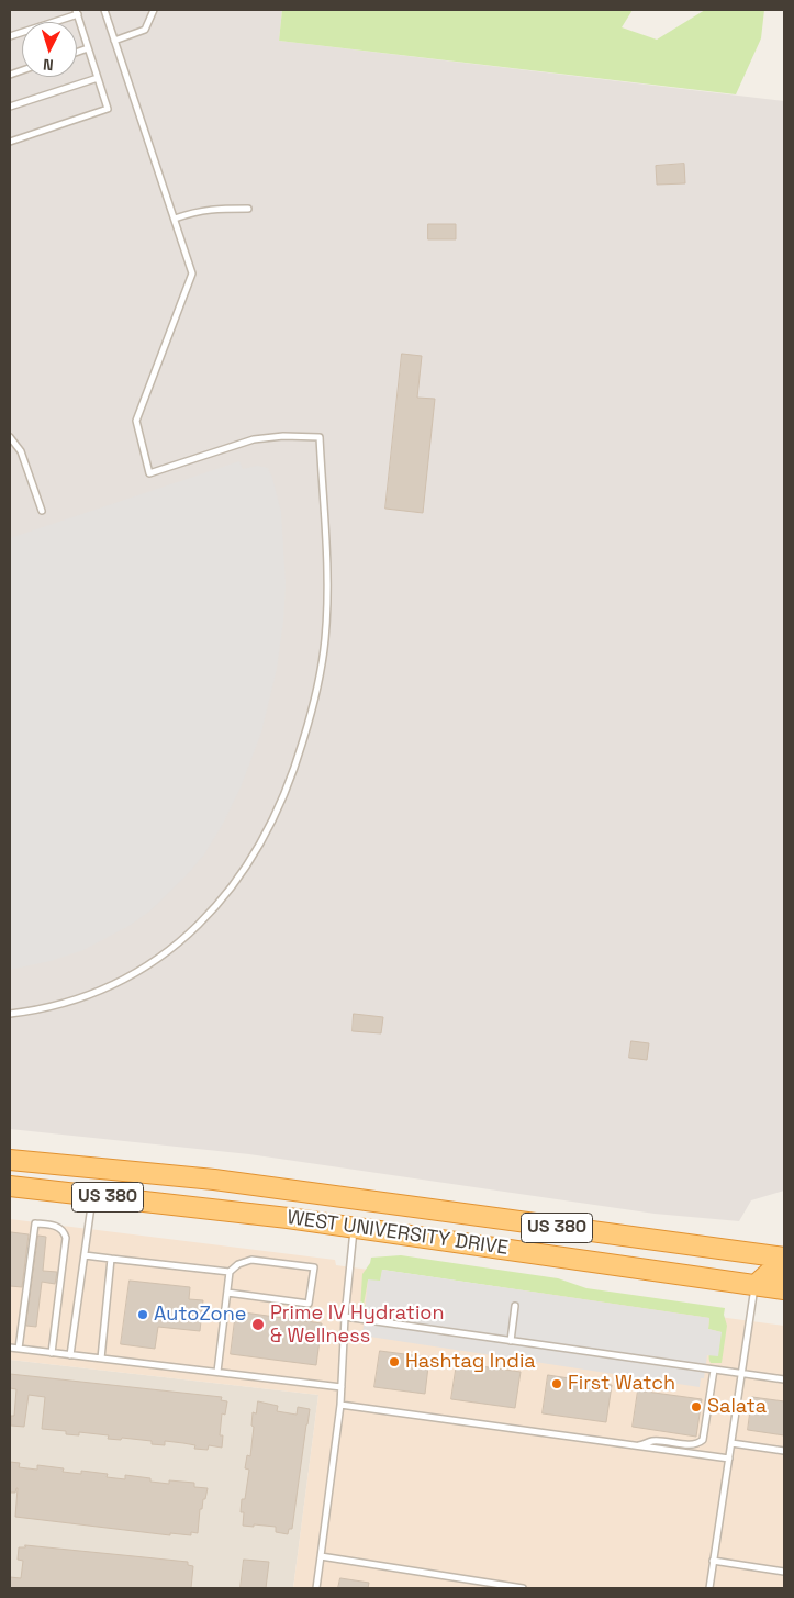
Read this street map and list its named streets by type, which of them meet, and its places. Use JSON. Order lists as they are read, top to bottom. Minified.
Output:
{"streets":{"highway":["US 380","WEST UNIVERSITY DRIVE"]},"places":["AutoZone","Prime IV Hydration & Wellness","Hashtag India","First Watch","Salata"],"north":"bottom"}
